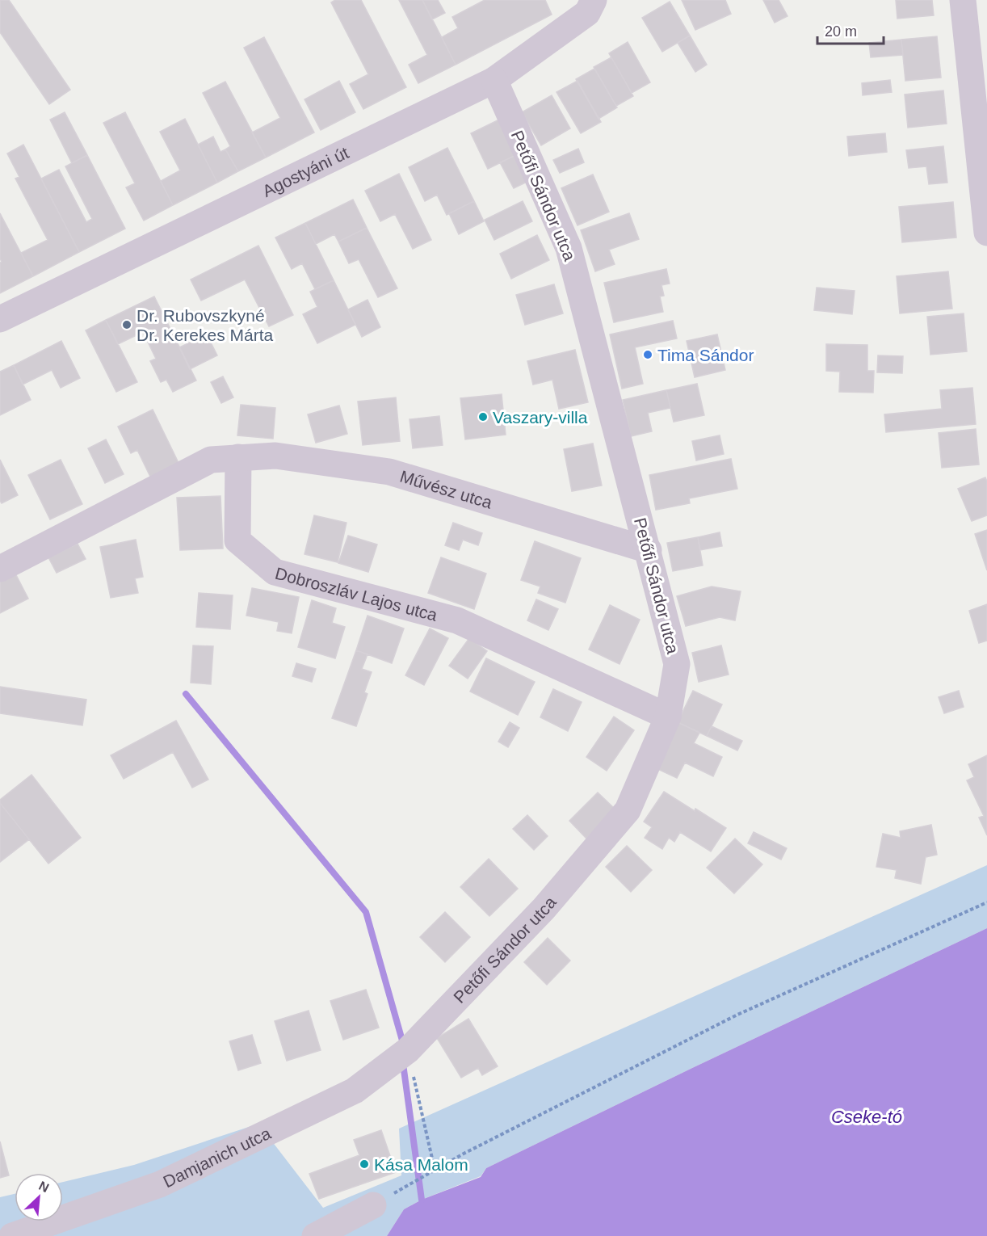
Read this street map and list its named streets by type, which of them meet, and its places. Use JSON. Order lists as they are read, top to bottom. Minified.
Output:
{"streets":{"street":["Agostyáni út","Petőfi Sándor utca","Művész utca","Dobroszláv Lajos utca","Damjanich utca"]},"crossings":[["Agostyáni út","Petőfi Sándor utca"],["Petőfi Sándor utca","Művész utca"],["Petőfi Sándor utca","Dobroszláv Lajos utca"],["Petőfi Sándor utca","Damjanich utca"],["Művész utca","Dobroszláv Lajos utca"]],"water":["Cseke-tó"],"places":["Dr. Rubovszkyné Dr. Kerekes Márta","Tima Sándor","Vaszary-villa","Kása Malom"],"scale_bar":"20 m","north":"top right"}
